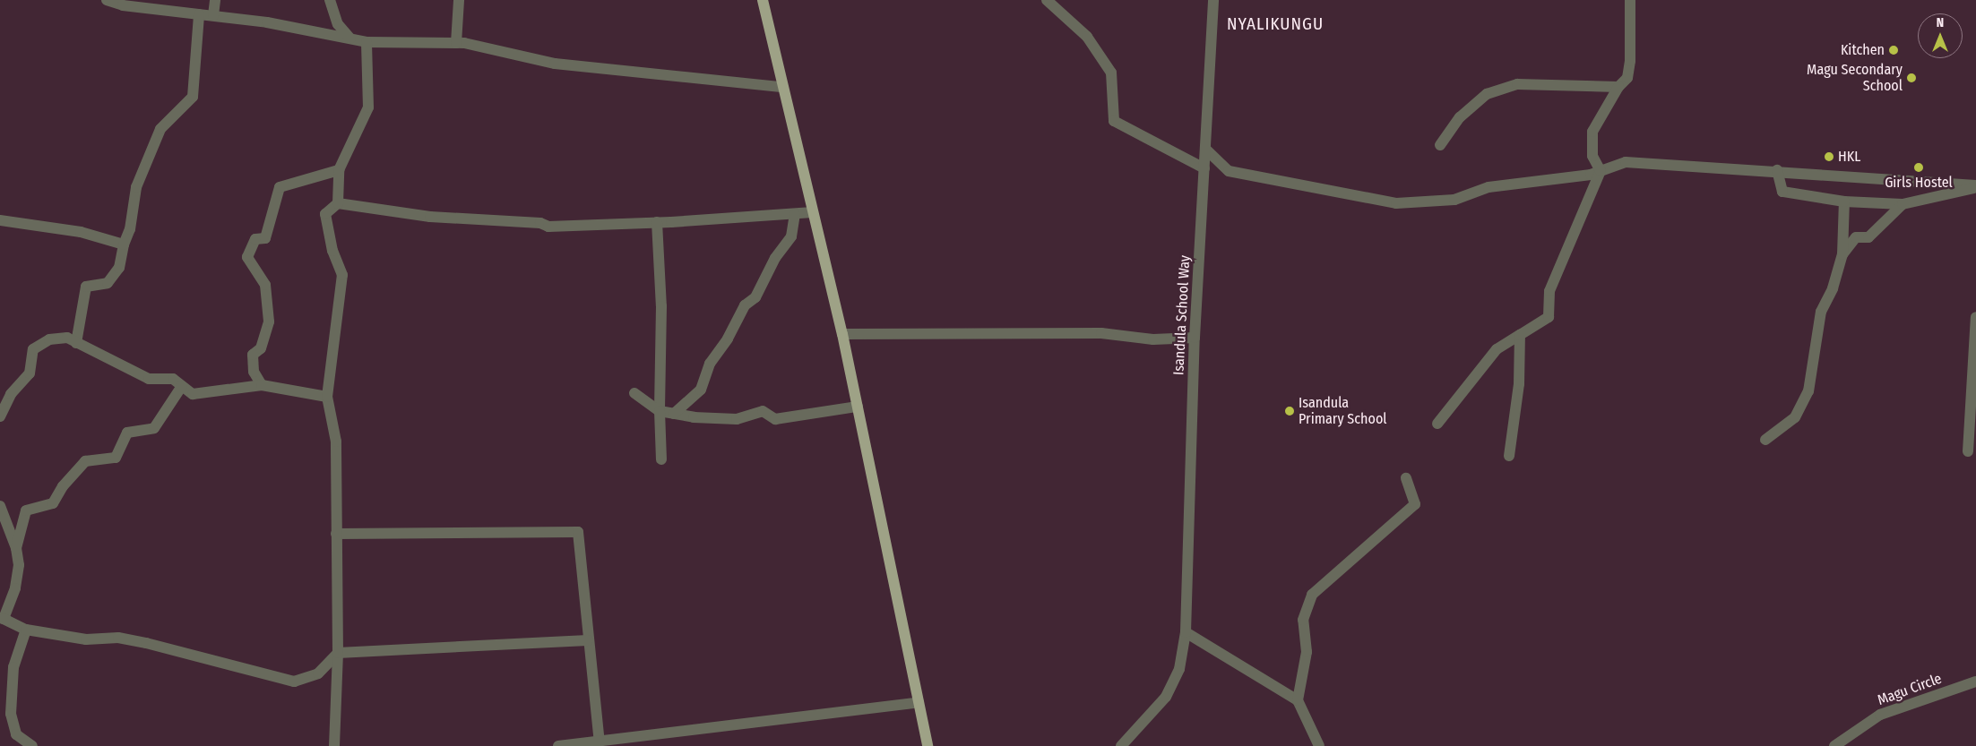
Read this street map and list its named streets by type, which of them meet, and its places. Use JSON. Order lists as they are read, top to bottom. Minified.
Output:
{"streets":{"street":["Isandula School Way","Magu Circle"]},"districts":["NYALIKUNGU"],"places":["Kitchen","Magu Secondary School","HKL","Girls Hostel","Isandula Primary School"],"north":"top"}
